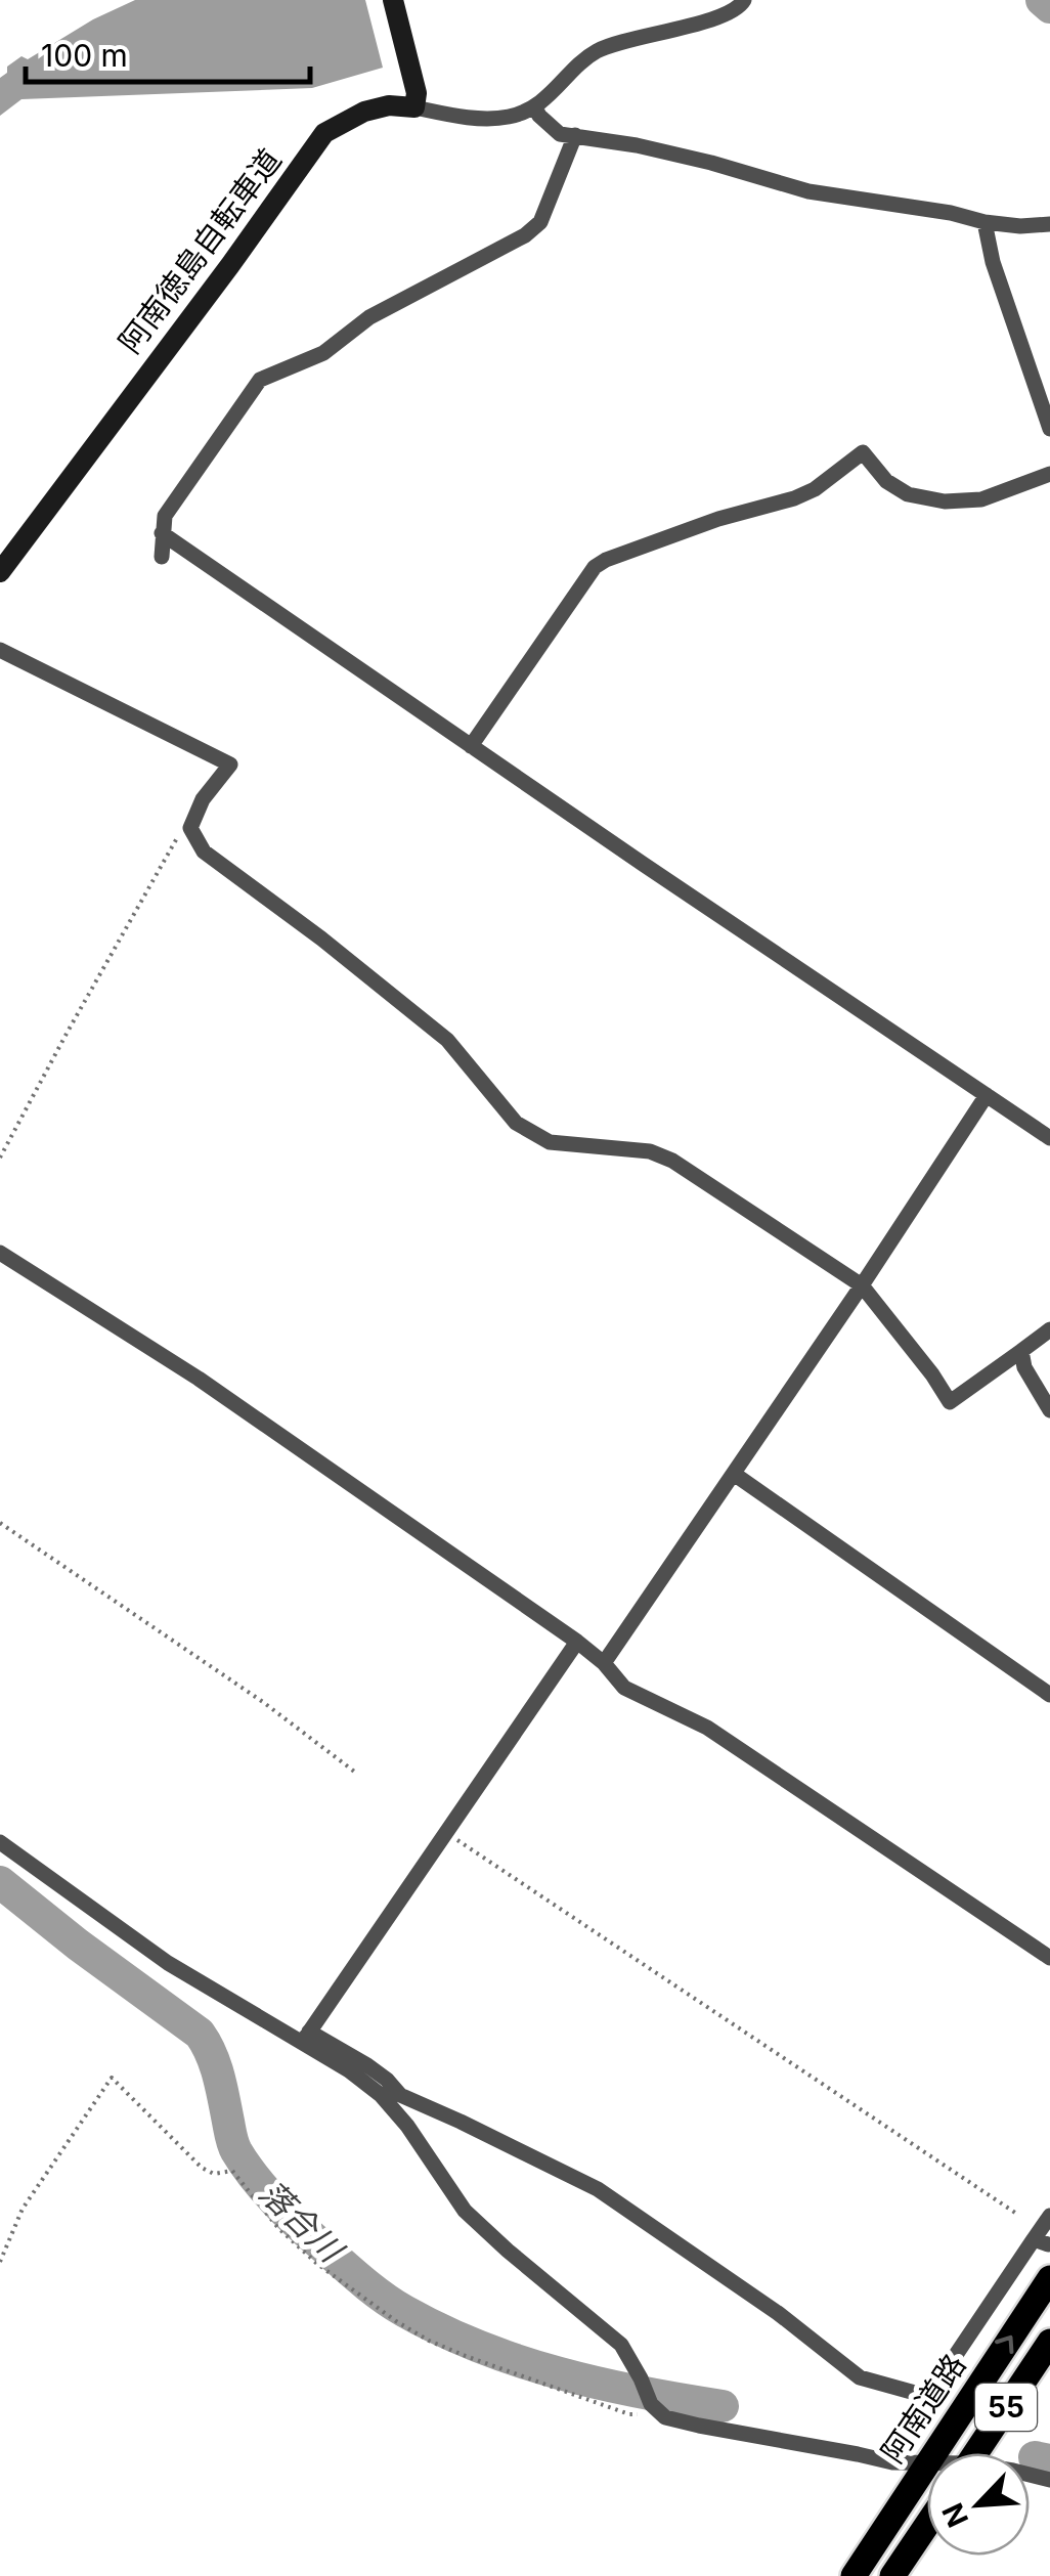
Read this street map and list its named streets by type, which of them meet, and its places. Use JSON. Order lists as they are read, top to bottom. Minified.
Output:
{"streets":{"highway":["55","阿南道路"],"main road":["阿南徳島自転車道"]},"water":["落合川"],"scale_bar":"100 m","north":"bottom left"}
